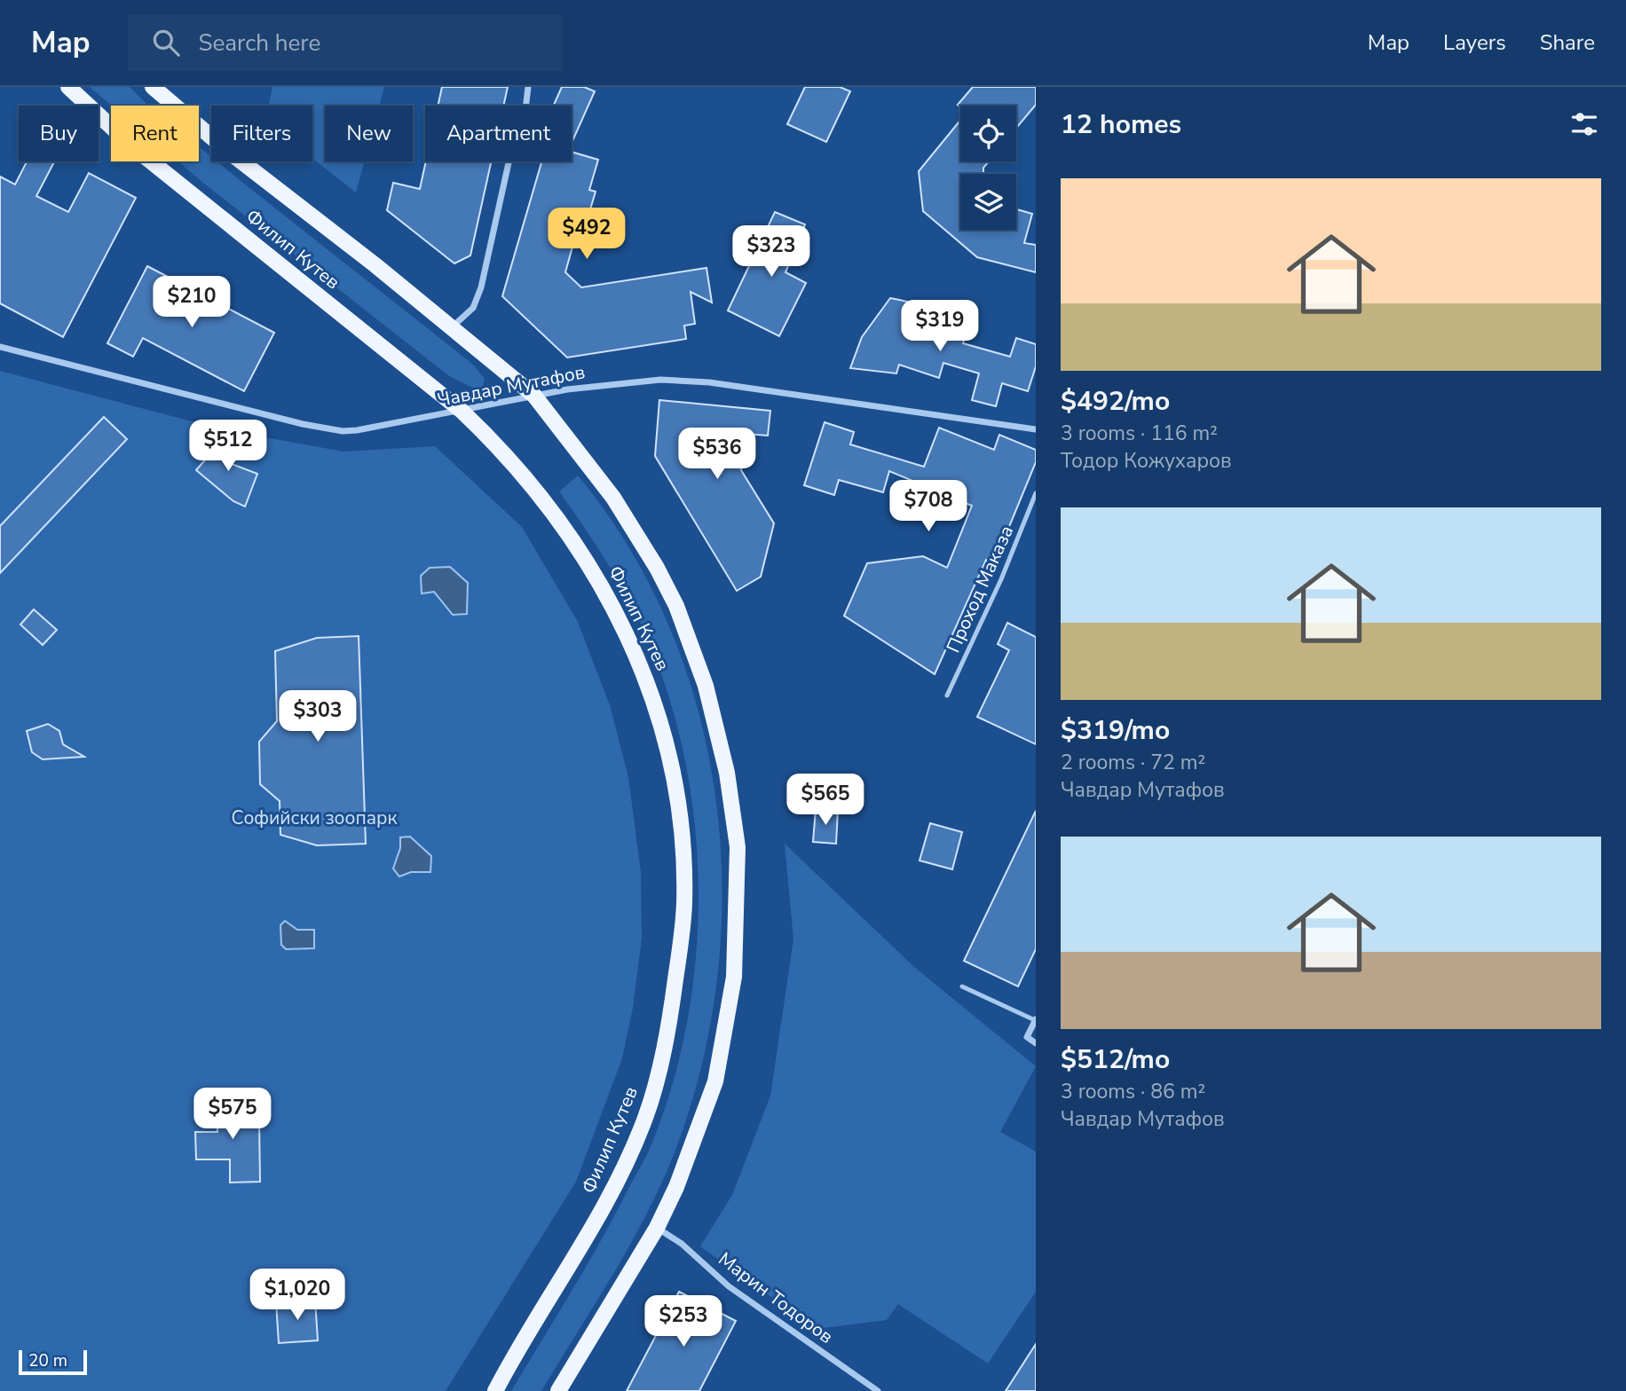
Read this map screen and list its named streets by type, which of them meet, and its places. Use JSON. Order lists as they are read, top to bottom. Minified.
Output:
{"streets":{"main road":["Филип Кутев"],"street":["Чавдар Мутафов","Марин Тодоров"],"lane":["Проход Маказа"]},"crossings":[["Филип Кутев","Чавдар Мутафов"],["Филип Кутев","Марин Тодоров"]],"parks":["Софийски зоопарк"],"scale_bar":"20 m","page":{"header":"Map","search":"Search here","nav":["Map","Layers","Share"],"heading":"12 homes","chip":["Buy","Rent","Filters","New","Apartment"],"list":[{"name":"$492/mo","note":"3 rooms · 116 m² · Тодор Кожухаров"},{"name":"$319/mo","note":"2 rooms · 72 m² · Чавдар Мутафов"},{"name":"$512/mo","note":"3 rooms · 86 m² · Чавдар Мутафов"}],"price":["$492","$323","$210","$319","$512","$536","$708","$303","$565","$575","$1,020","$253"],"scale":"20 m"}}
